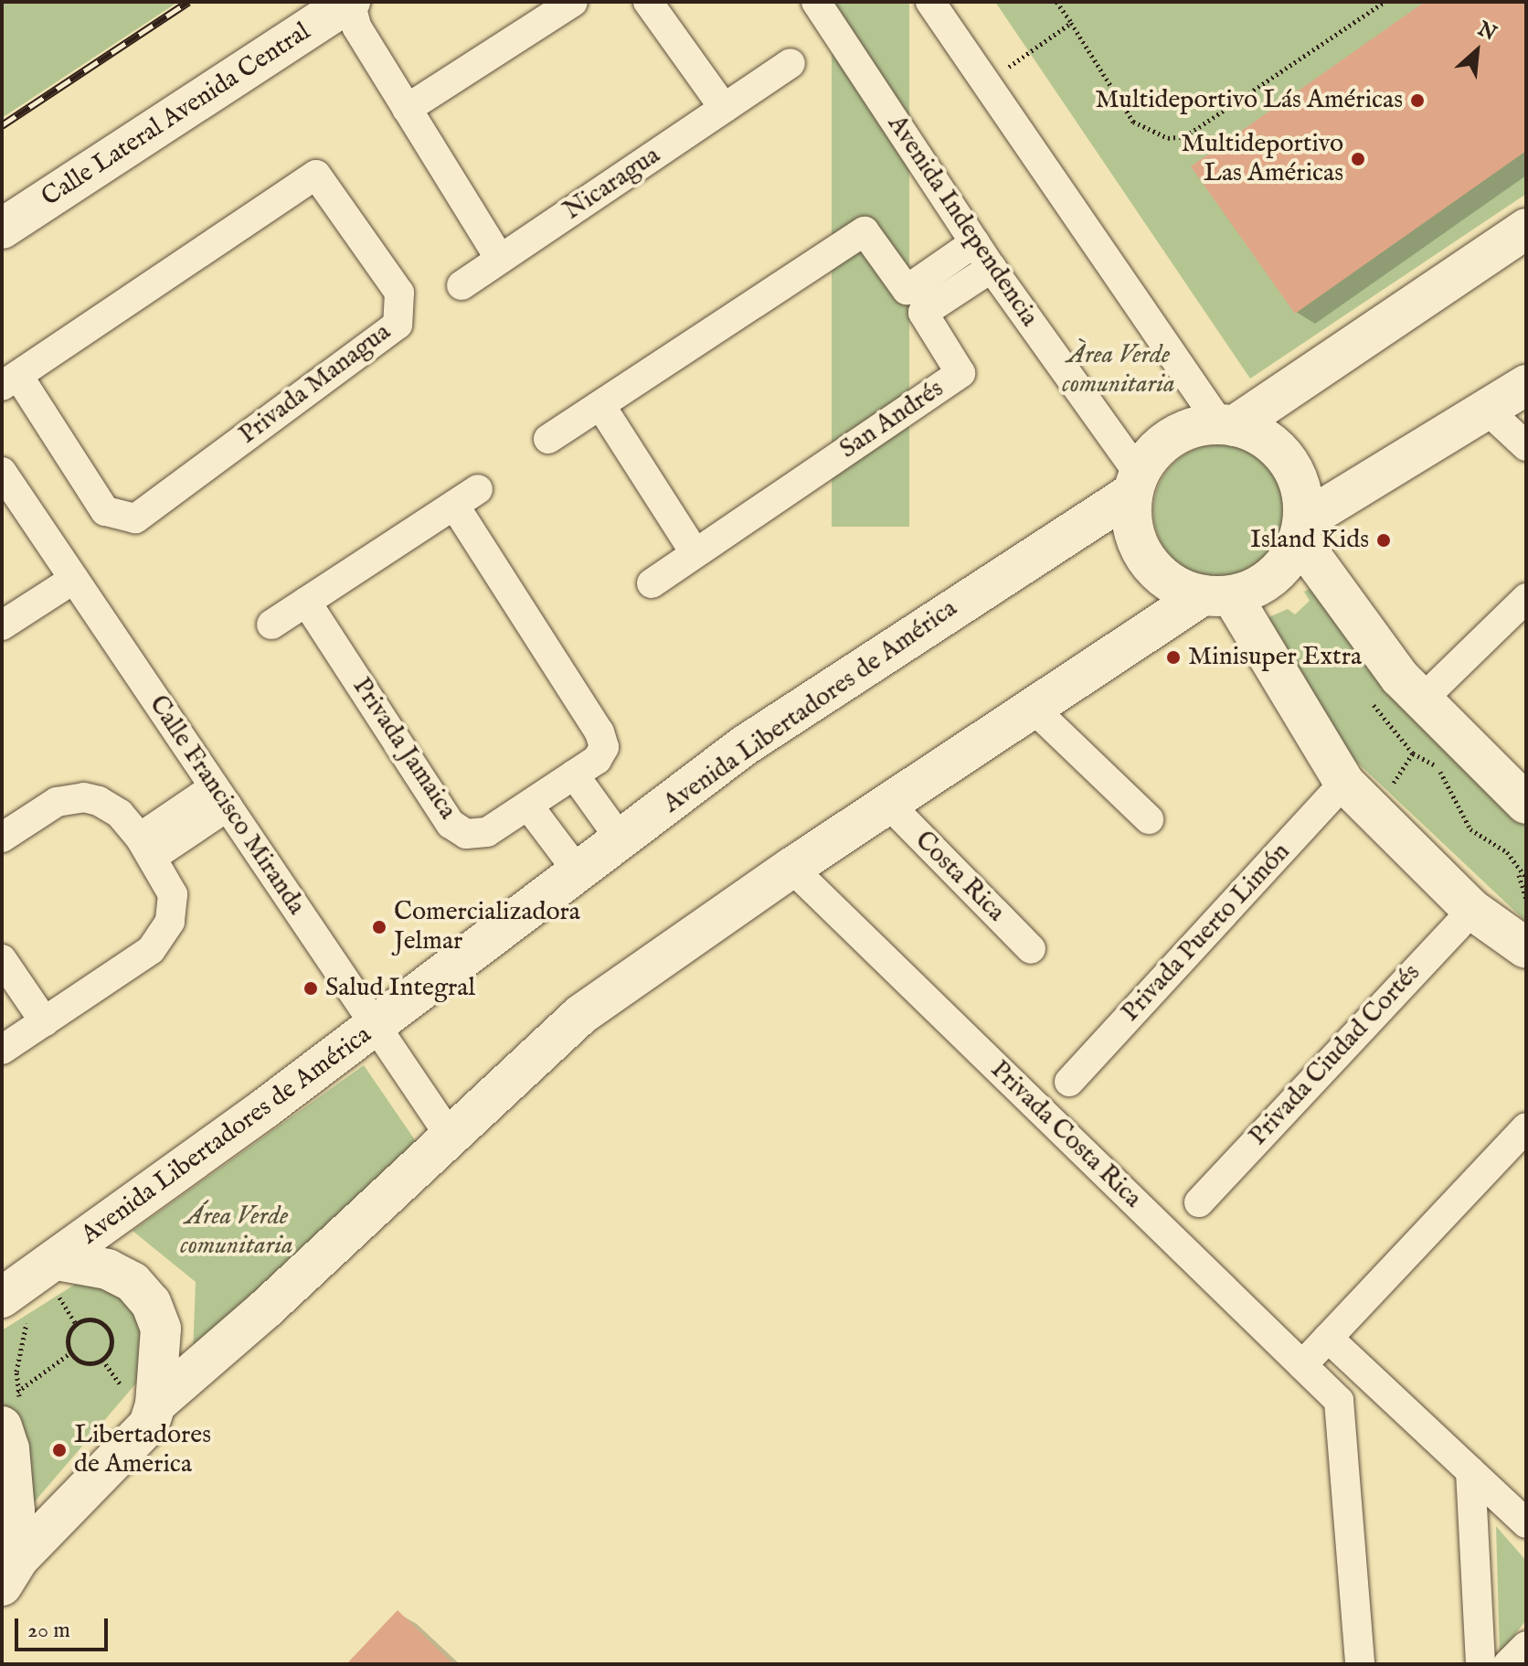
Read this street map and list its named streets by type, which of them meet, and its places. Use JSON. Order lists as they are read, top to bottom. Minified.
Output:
{"streets":{"main road":["Calle Lateral Avenida Central","Avenida Libertadores de América"],"street":["Nicaragua","Avenida Independencia","Privada Managua","San Andrés","Privada Jamaica","Calle Francisco Miranda","Costa Rica","Privada Puerto Limón","Privada Ciudad Cortés","Privada Costa Rica"]},"crossings":[["Avenida Independencia","San Andrés"],["Avenida Independencia","Avenida Libertadores de América"],["Avenida Libertadores de América","Calle Francisco Miranda"]],"parks":["Àrea Verde comunitaria","Área Verde comunitaria"],"places":["Multideportivo Lás Américas","Multideportivo Las Américas","Island Kids","Minisuper Extra","Comercializadora Jelmar","Salud Integral","Libertadores de America"],"scale_bar":"20 m","north":"top right"}
